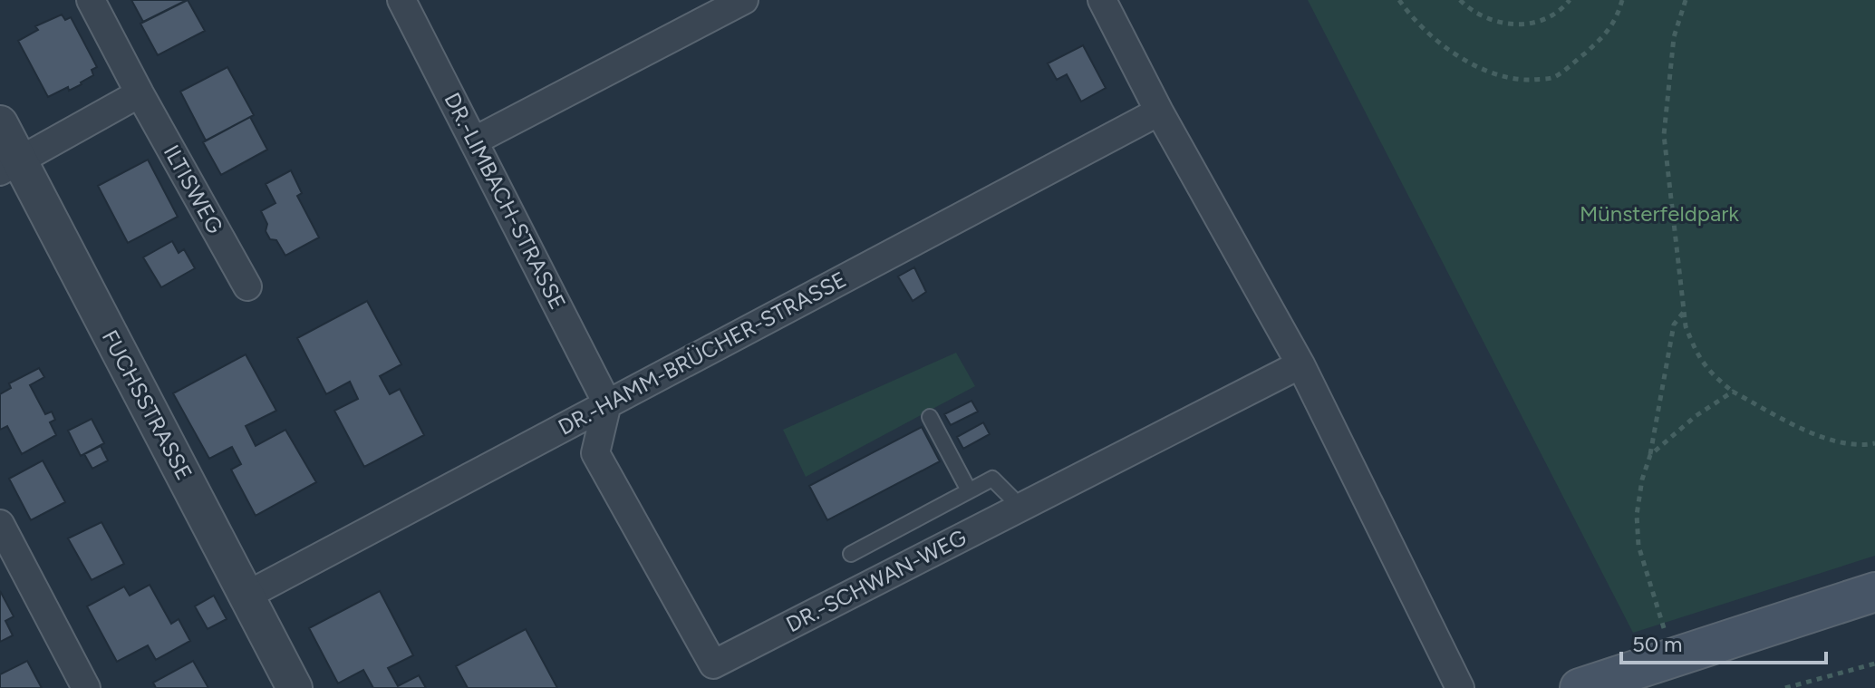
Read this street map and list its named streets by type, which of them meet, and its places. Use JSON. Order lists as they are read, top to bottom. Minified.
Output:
{"streets":{"street":["ILTISWEG","DR.-LIMBACH-STRASSE","DR.-HAMM-BRÜCHER-STRASSE","FUCHSSTRASSE","DR.-SCHWAN-WEG"]},"crossings":[["DR.-LIMBACH-STRASSE","DR.-HAMM-BRÜCHER-STRASSE"],["DR.-LIMBACH-STRASSE","DR.-SCHWAN-WEG"],["DR.-HAMM-BRÜCHER-STRASSE","FUCHSSTRASSE"],["DR.-HAMM-BRÜCHER-STRASSE","DR.-SCHWAN-WEG"]],"parks":["Münsterfeldpark"],"scale_bar":"50 m"}
